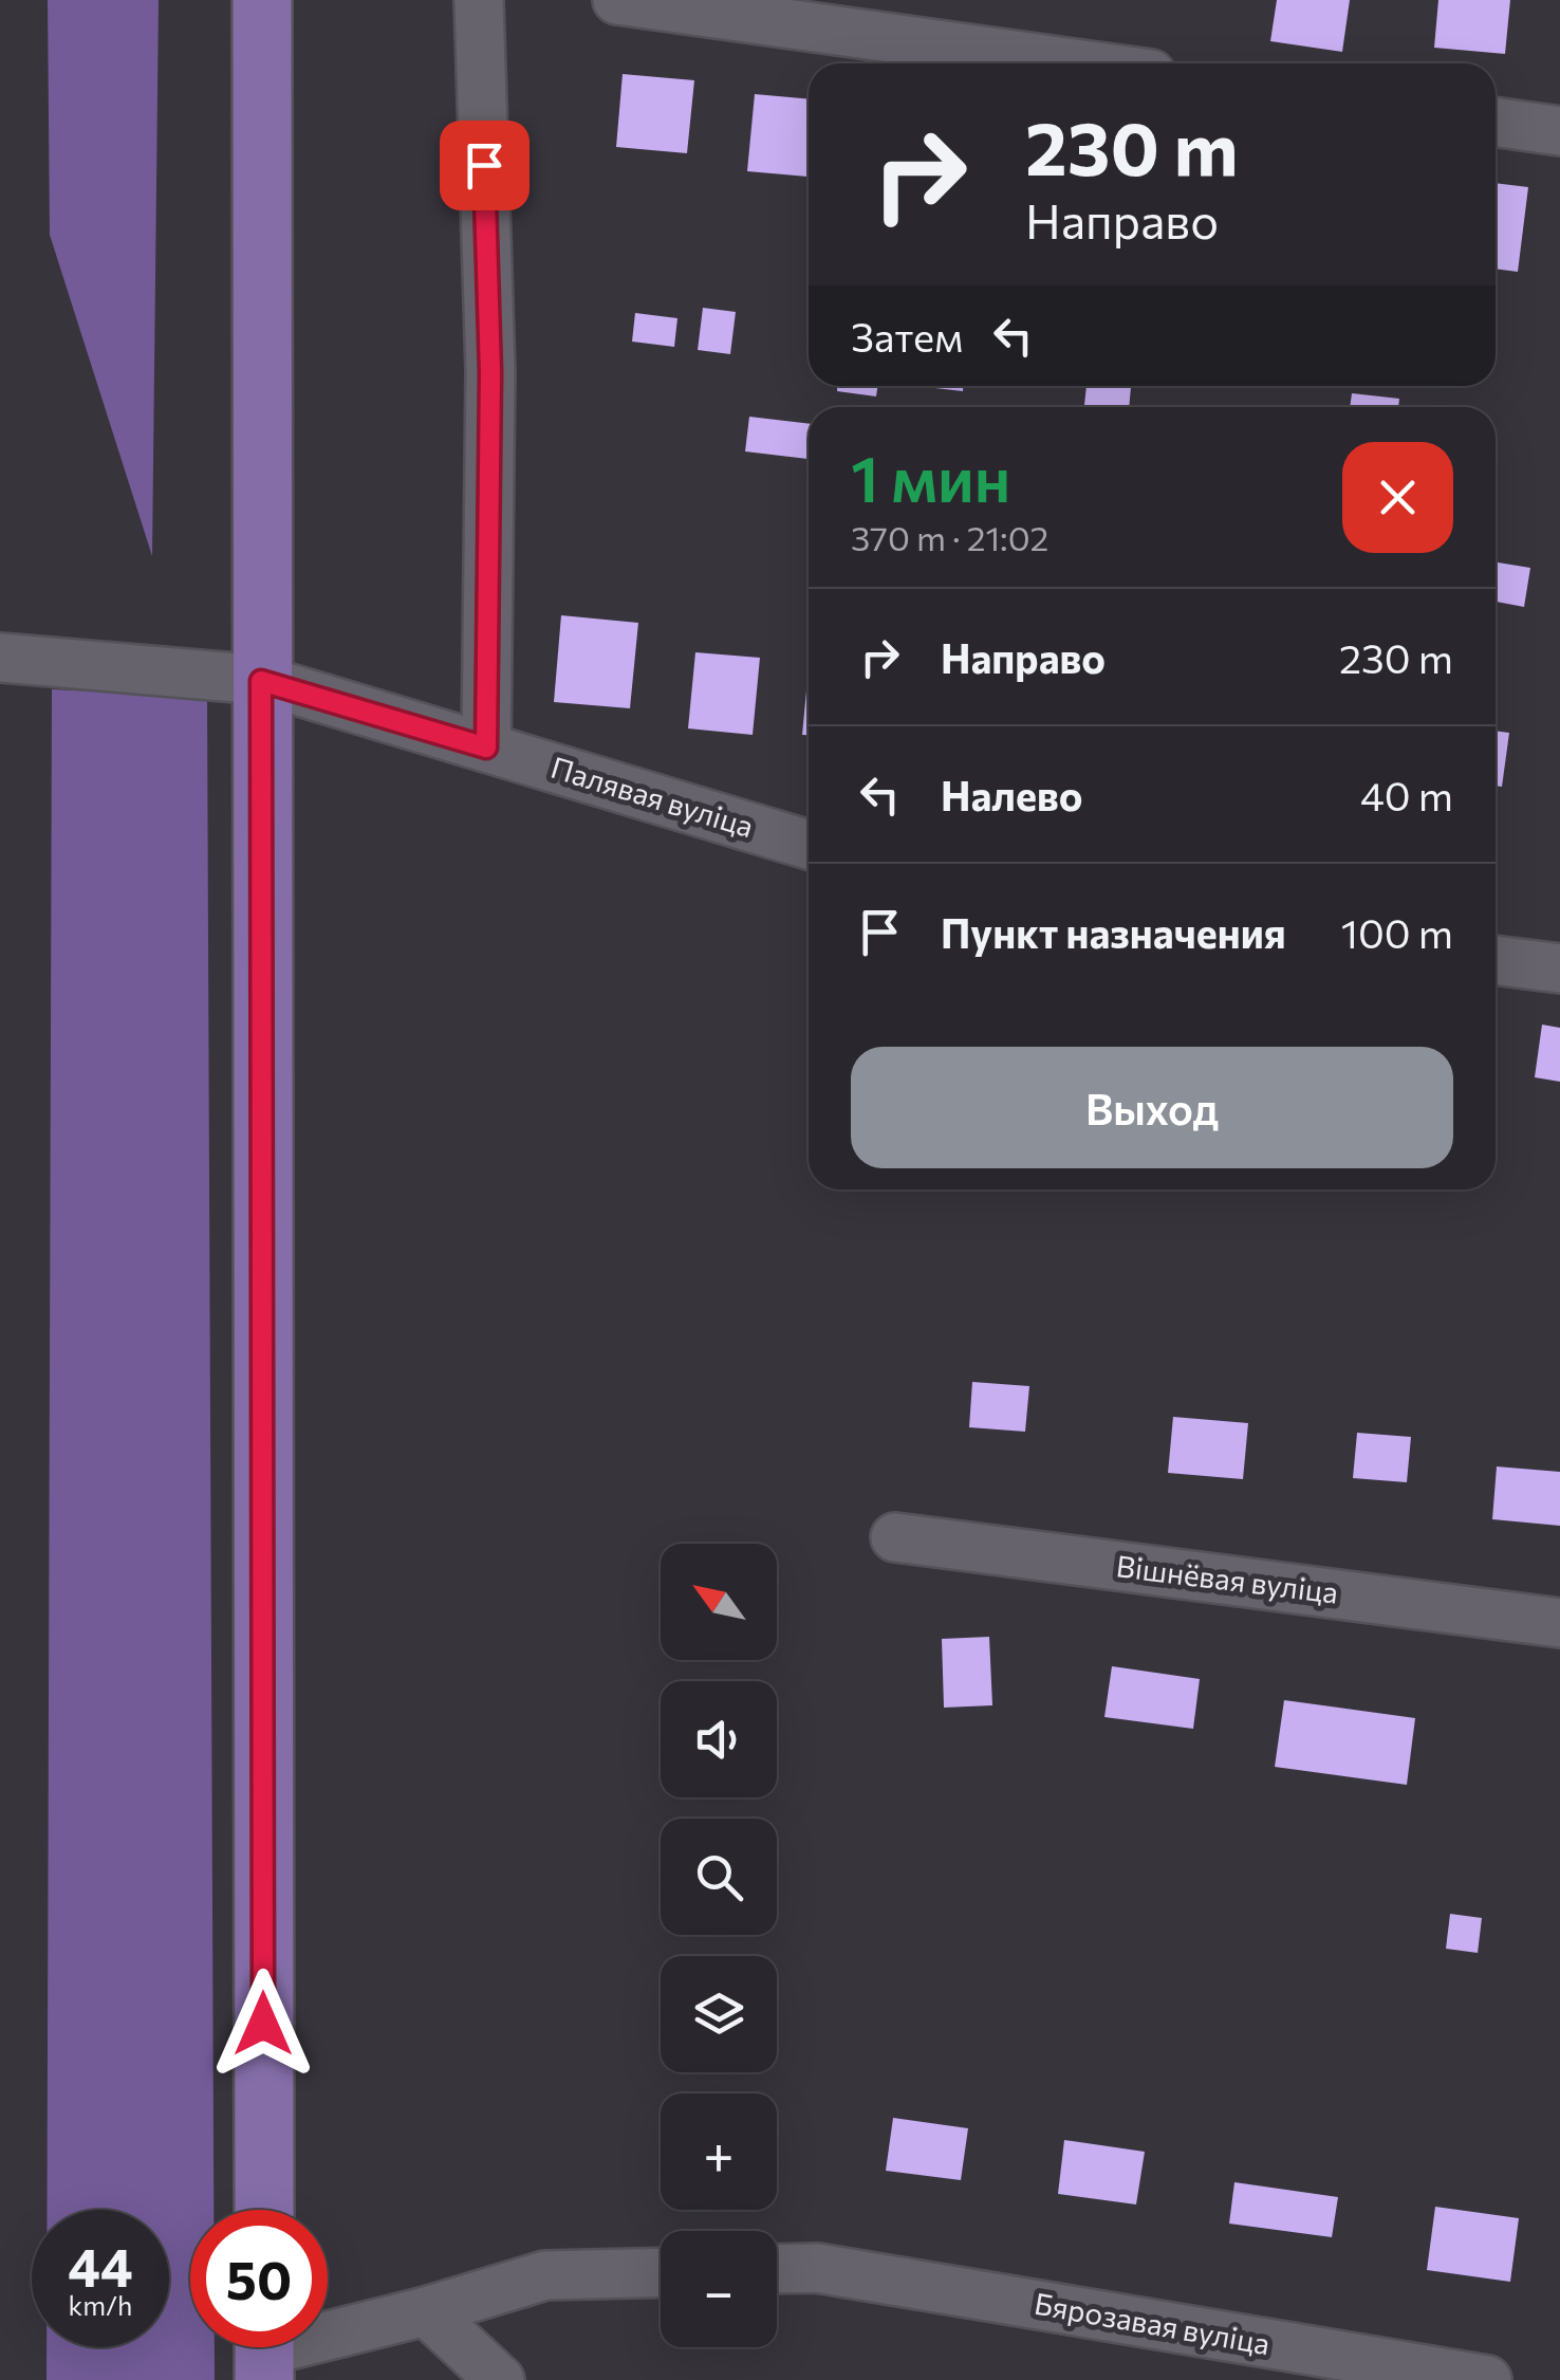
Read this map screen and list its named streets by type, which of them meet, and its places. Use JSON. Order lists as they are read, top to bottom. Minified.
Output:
{"streets":{"street":["Палявая вуліца","Вішнёвая вуліца","Бярозавая вуліца"]},"north":"top left","page":{"turn":["230 m","Направо"],"then":"Затем","heading":["1 мин","370 m · 21:02"],"list":[{"name":"Направо","value":"230 m"},{"name":"Налево","value":"40 m"},{"name":"Пункт назначения","value":"100 m"}],"buttons":"Выход","map_buttons":["+","−"],"speed":"44 km/h","limit":"50"}}
